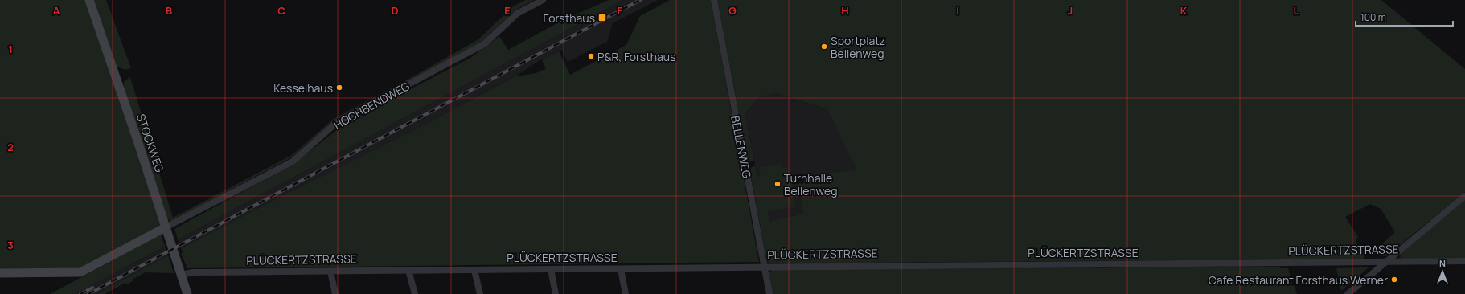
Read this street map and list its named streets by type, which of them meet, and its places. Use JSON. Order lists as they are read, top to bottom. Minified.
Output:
{"streets":{"street":["HOCHBENDWEG","STOCKWEG","BELLENWEG","PLÜCKERTZSTRASSE"]},"crossings":[["HOCHBENDWEG","STOCKWEG"],["STOCKWEG","PLÜCKERTZSTRASSE"],["BELLENWEG","PLÜCKERTZSTRASSE"]],"places":{"transit":["Forsthaus"],"other":["Sportplatz Bellenweg","P&R, Forsthaus","Kesselhaus","Turnhalle Bellenweg","Cafe Restaurant Forsthaus Werner"]},"scale_bar":"100 m","north":"top","grid":{"columns":["A","B","C","D","E","F","G","H","I","J","K","L"],"rows":["1","2","3"]}}
